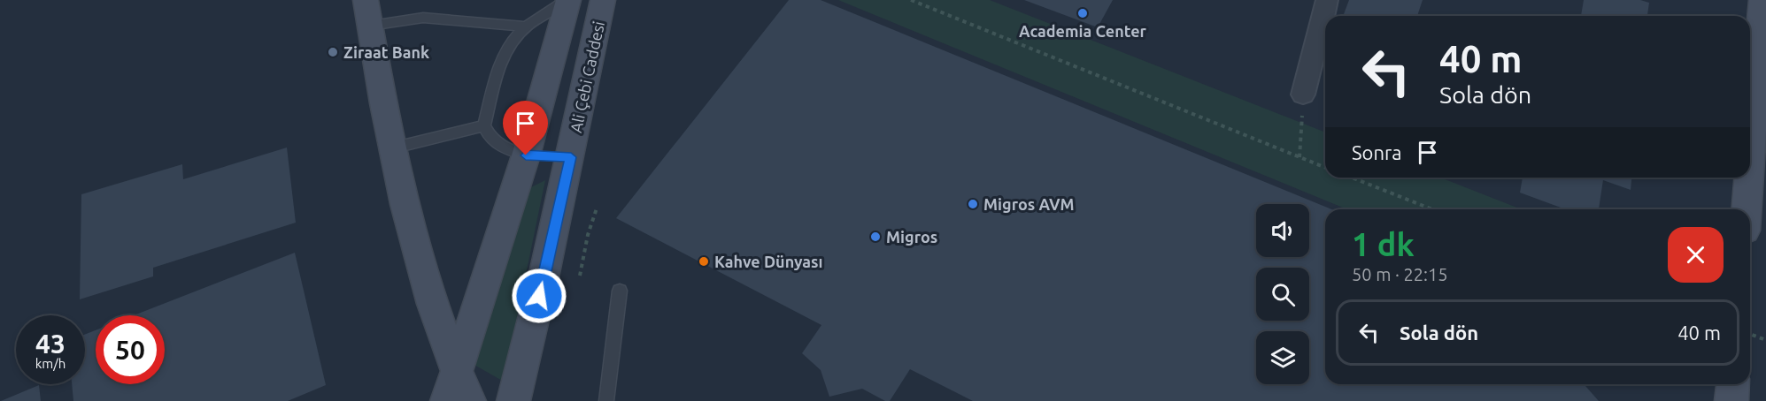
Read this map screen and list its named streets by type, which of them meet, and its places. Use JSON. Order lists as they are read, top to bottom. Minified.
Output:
{"streets":{"main road":["Ali Çebi Caddesi"]},"places":["Academia Center","Ziraat Bank","Migros AVM","Migros","Kahve Dünyası"],"page":{"turn":["40 m","Sola dön"],"then":"Sonra","heading":["1 dk","50 m · 22:15"],"list":[{"name":"Sola dön","value":"40 m"}],"speed":"43 km/h","limit":"50"}}
